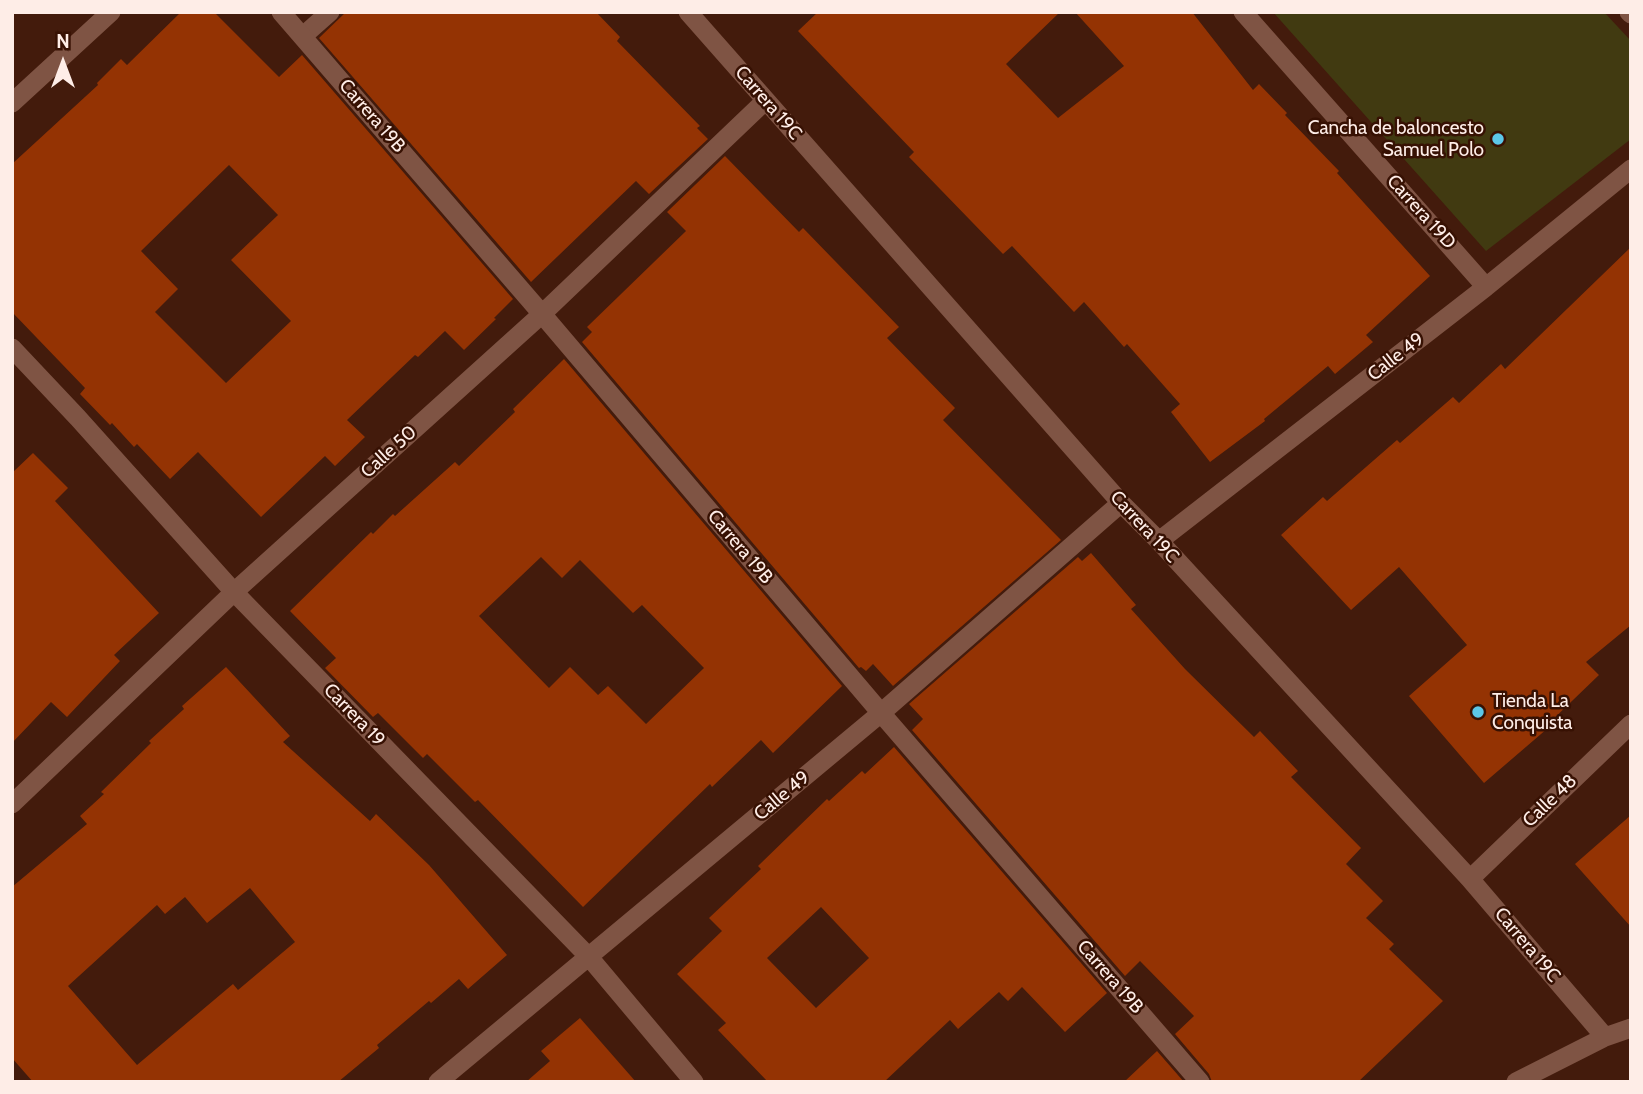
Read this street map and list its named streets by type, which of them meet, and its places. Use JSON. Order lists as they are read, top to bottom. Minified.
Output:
{"streets":{"street":["Carrera 19C","Carrera 19B","Carrera 19D","Calle 49","Calle 50","Carrera 19","Calle 48"]},"crossings":[["Carrera 19C","Calle 49"],["Carrera 19C","Calle 50"],["Carrera 19C","Calle 48"],["Carrera 19B","Calle 49"],["Carrera 19B","Calle 50"],["Carrera 19D","Calle 49"],["Calle 49","Carrera 19"],["Calle 50","Carrera 19"]],"places":["Cancha de baloncesto Samuel Polo","Tienda La Conquista"],"north":"top"}
